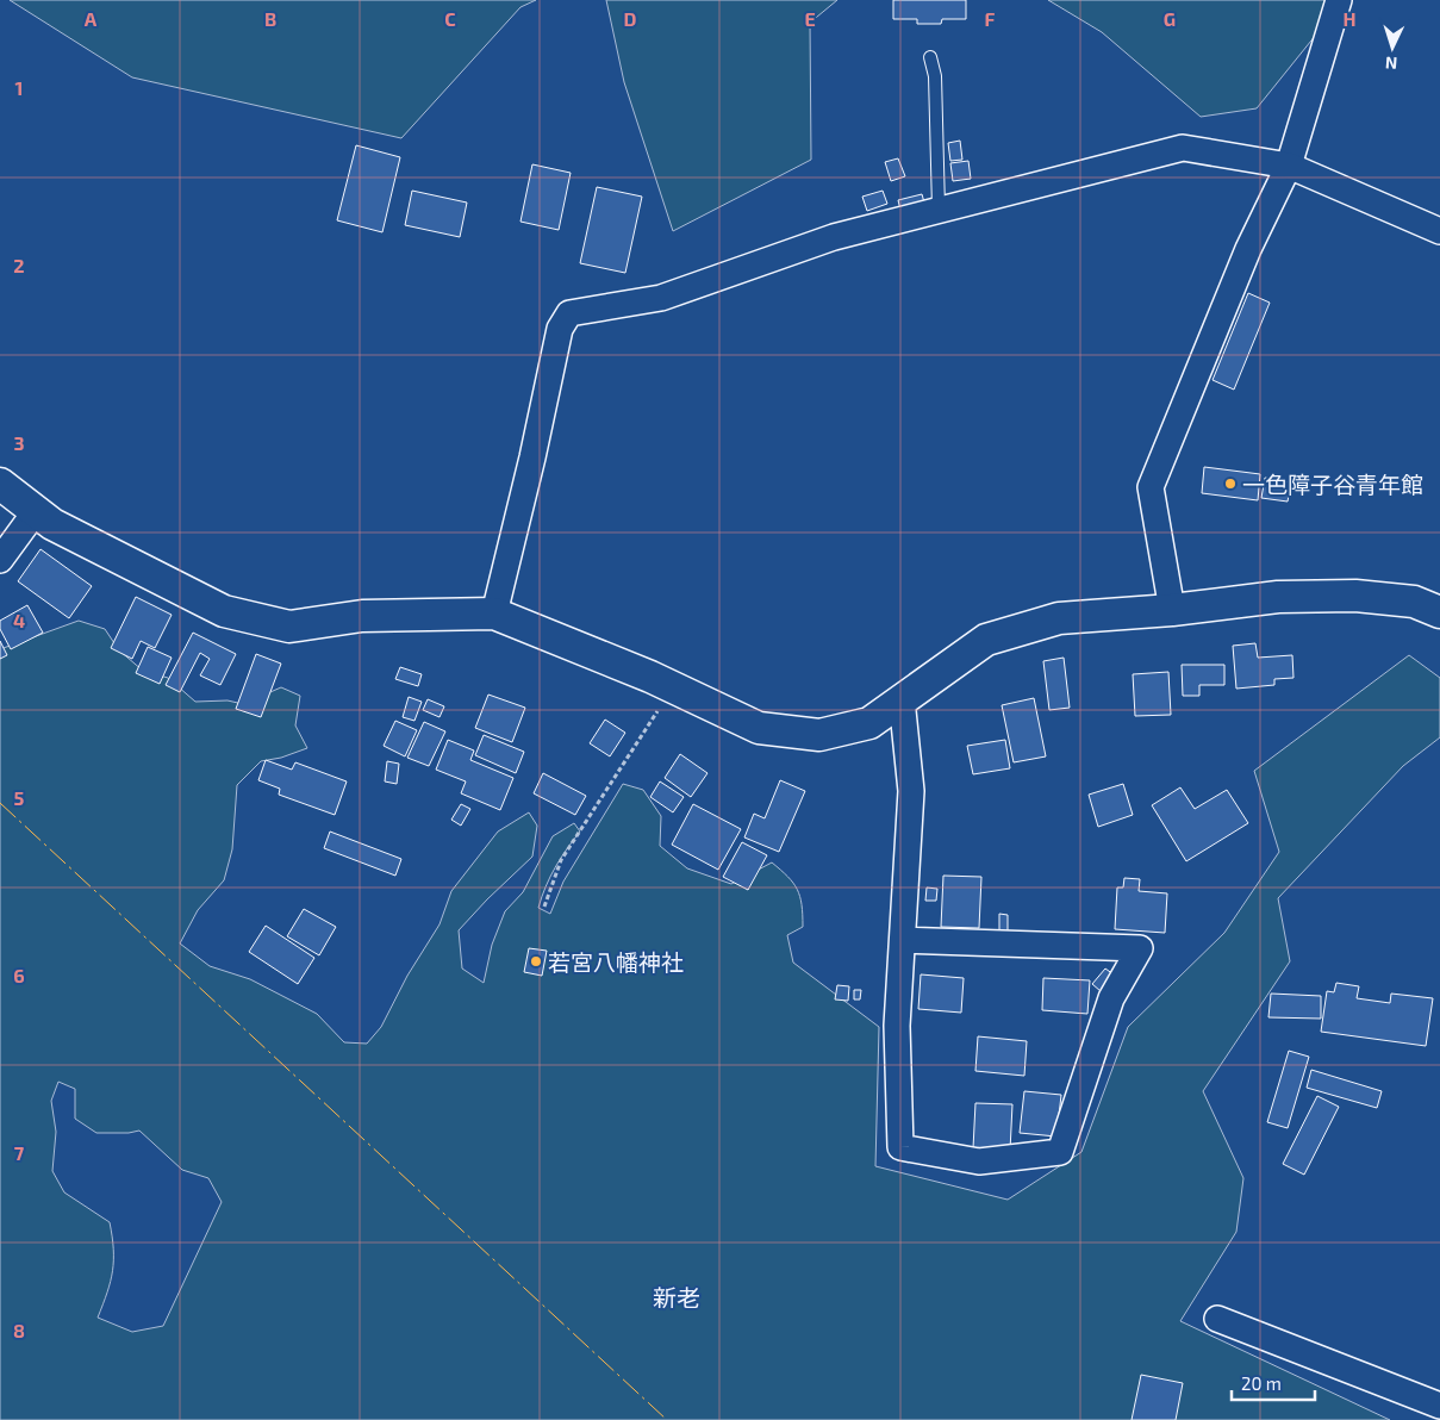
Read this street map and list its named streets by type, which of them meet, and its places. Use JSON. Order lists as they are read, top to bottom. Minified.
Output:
{"districts":["新老"],"places":["一色障子谷青年館","若宮八幡神社"],"scale_bar":"20 m","north":"bottom","grid":{"columns":["A","B","C","D","E","F","G","H"],"rows":["1","2","3","4","5","6","7","8"]}}
